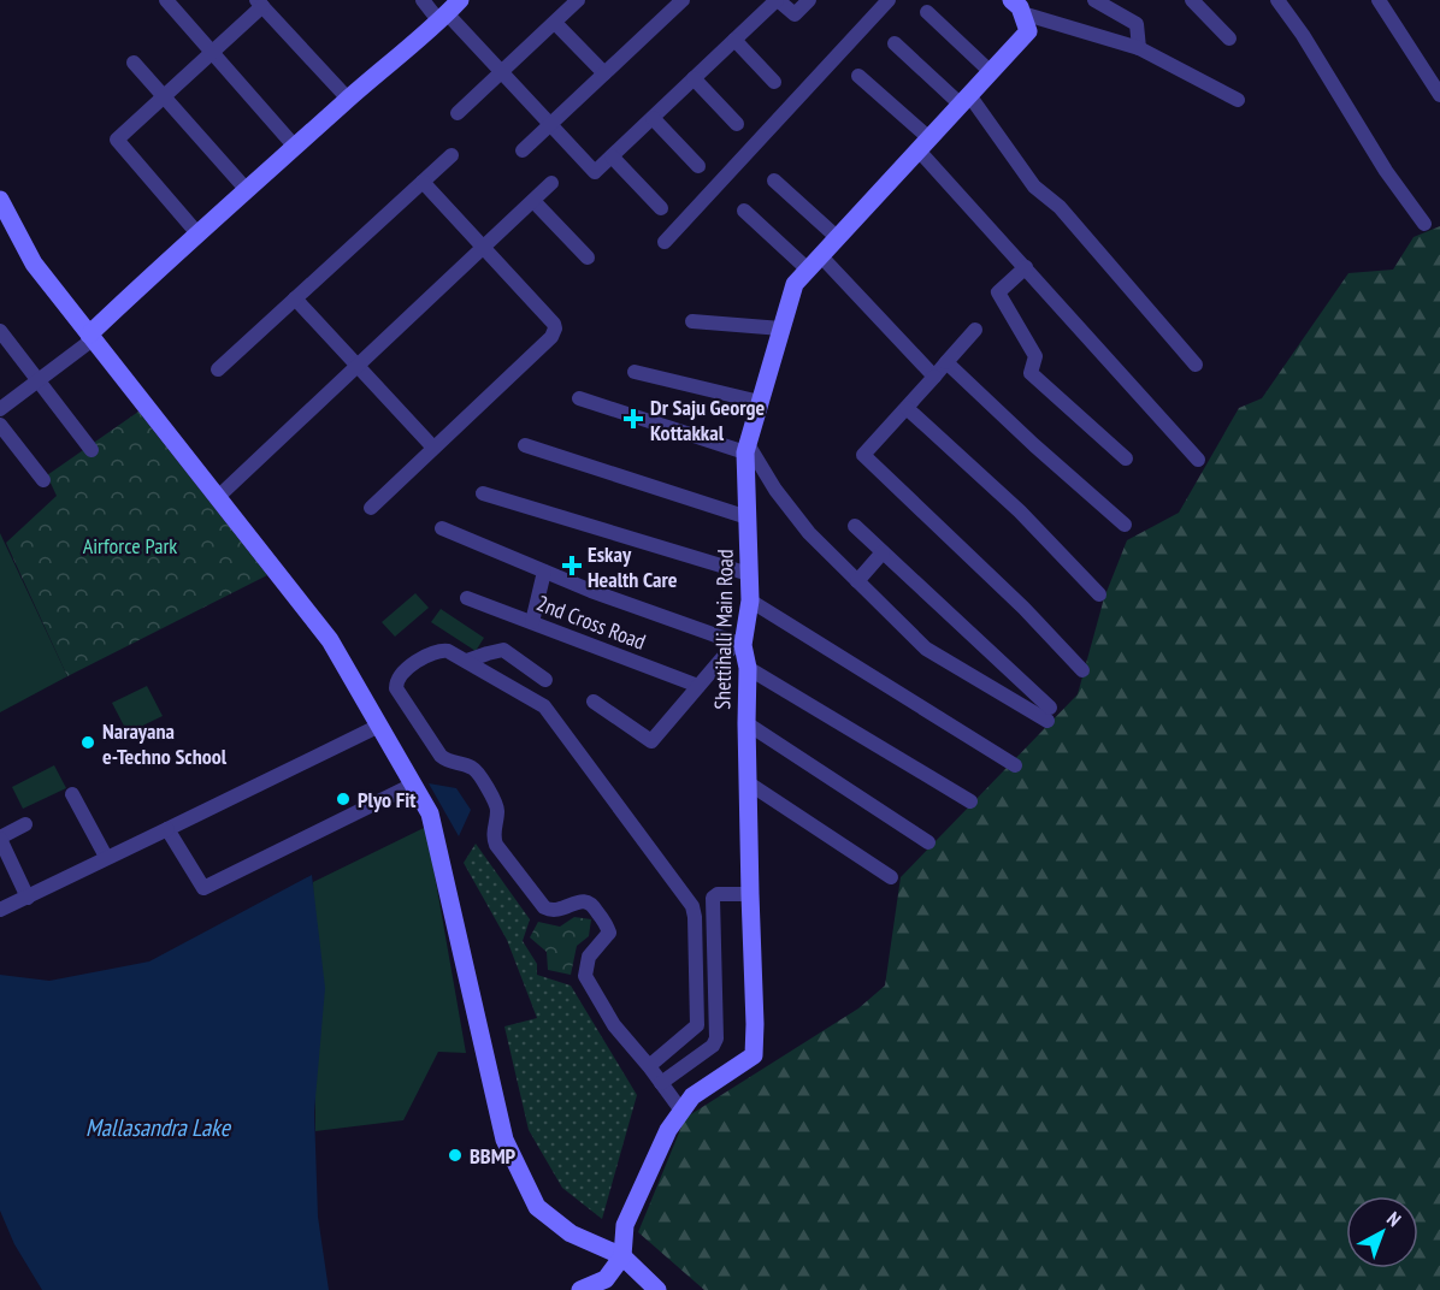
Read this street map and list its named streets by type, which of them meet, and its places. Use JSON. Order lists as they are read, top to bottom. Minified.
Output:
{"streets":{"street":["2nd Cross Road","Shettihalli Main Road"]},"water":["Mallasandra Lake"],"parks":["Airforce Park"],"places":{"health":["Dr Saju George Kottakkal","Eskay Health Care"],"other":["Narayana e-Techno School","Plyo Fit","BBMP"]},"north":"top right"}
